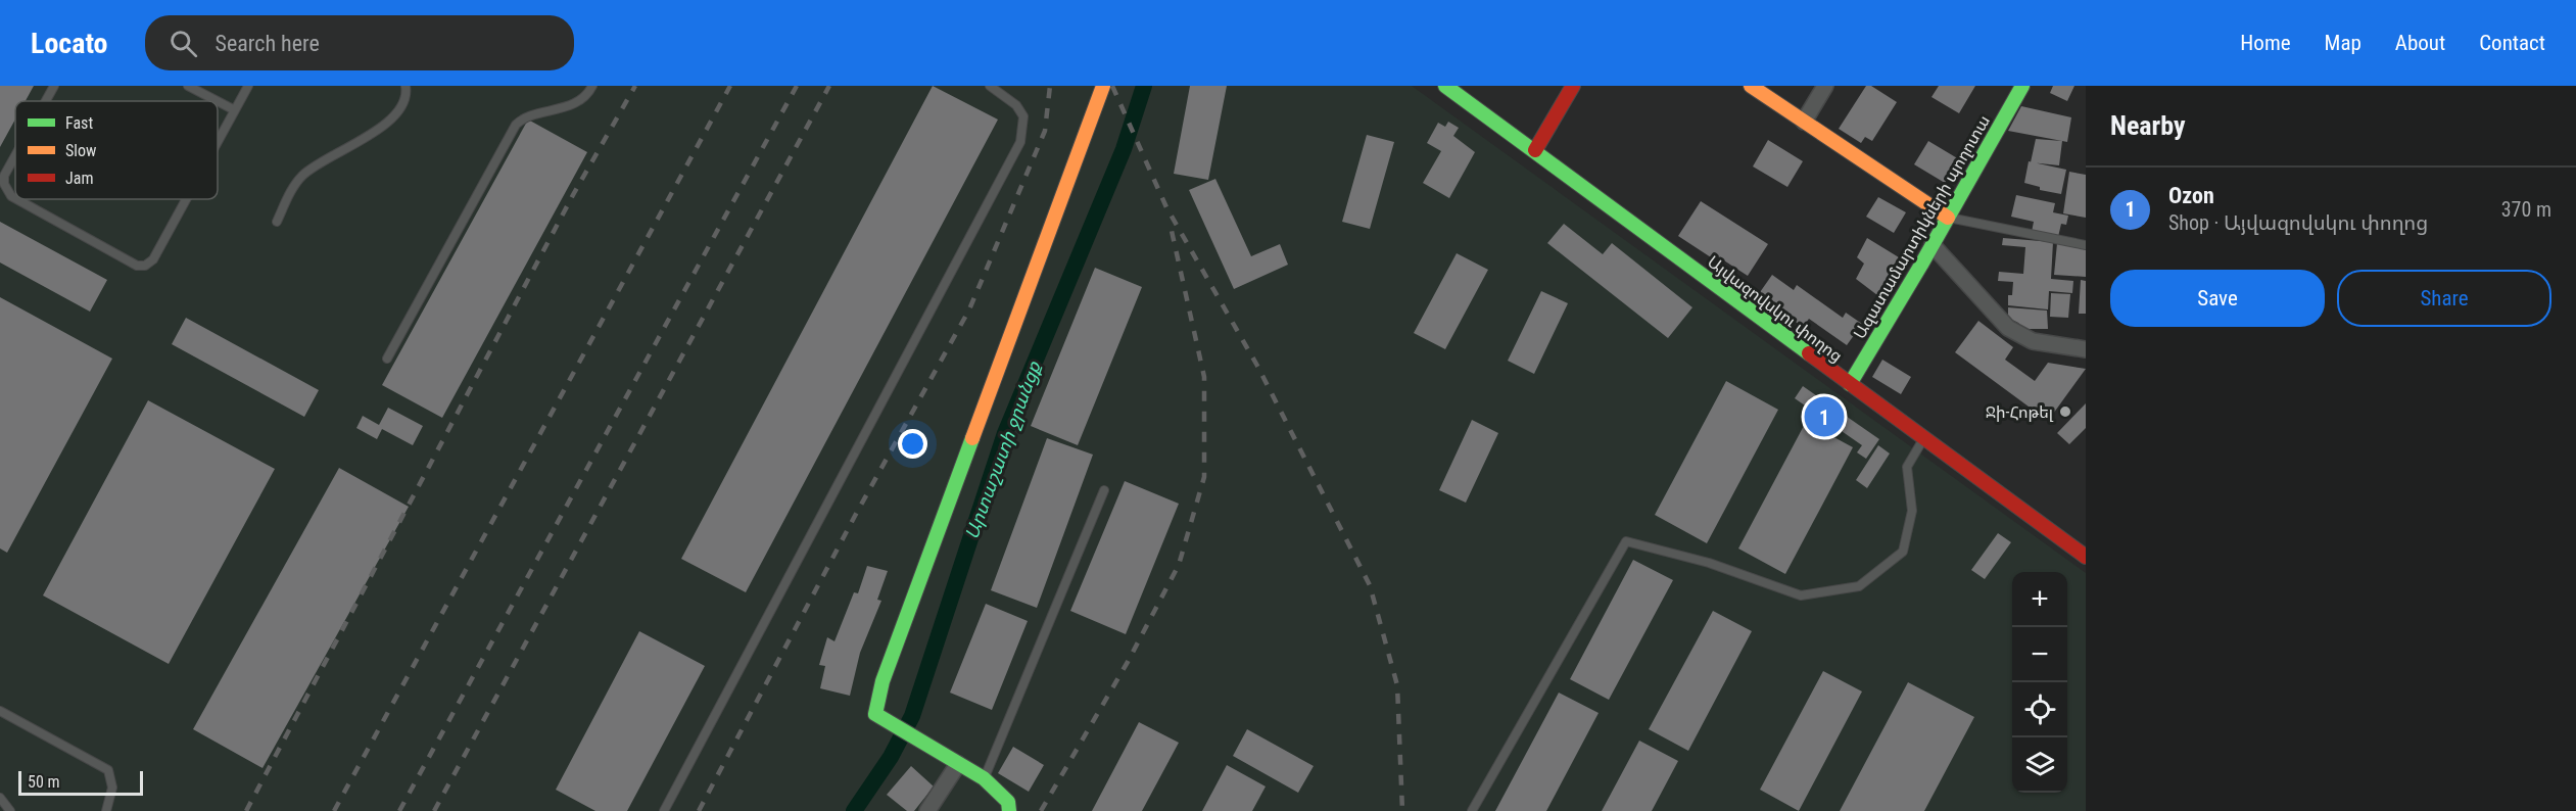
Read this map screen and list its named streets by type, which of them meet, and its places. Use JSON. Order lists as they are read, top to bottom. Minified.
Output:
{"streets":{"street":["Ազատամարտիկների պողոտա","Այվազովսկու փողոց"]},"crossings":[["Ազատամարտիկների պողոտա","Այվազովսկու փողոց"]],"water":["Արտաշատի ջրանցք"],"places":["Ջի-Հոթել"],"legend":["Fast","Slow","Jam"],"scale_bar":"50 m","page":{"header":"Locato","search":"Search here","nav":["Home","Map","About","Contact"],"heading":"Nearby","list":[{"mark":"1","name":"Ozon","note":"Shop · Այվազովսկու փողոց","value":"370 m"}],"buttons":["Save","Share"],"pins":"1","map_buttons":["+","−"],"scale":"50 m"}}
